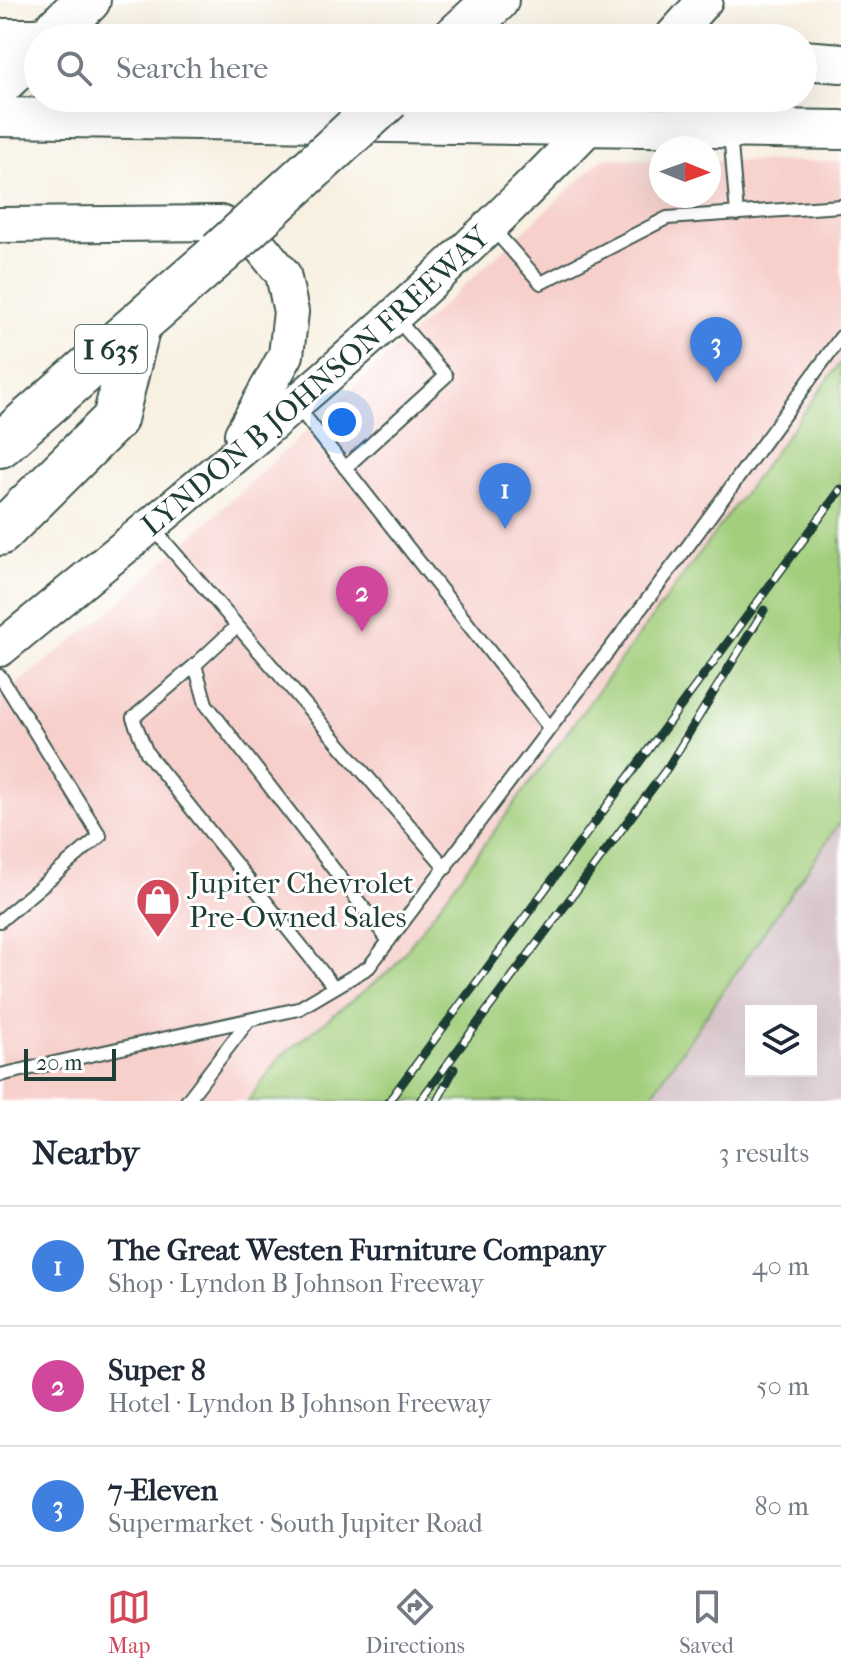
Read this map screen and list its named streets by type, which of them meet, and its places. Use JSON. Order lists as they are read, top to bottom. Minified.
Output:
{"streets":{"highway":["I 635"],"main road":["LYNDON B JOHNSON FREEWAY"]},"places":{"shop":["Jupiter Chevrolet Pre-Owned Sales"]},"scale_bar":"20 m","north":"right","page":{"search":"Search here","pins":["3","1","2"],"scale":"20 m","heading":["Nearby","3 results"],"list":[{"mark":"1","name":"The Great Westen Furniture Company","note":"Shop · Lyndon B Johnson Freeway","value":"40 m"},{"mark":"2","name":"Super 8","note":"Hotel · Lyndon B Johnson Freeway","value":"50 m"},{"mark":"3","name":"7-Eleven","note":"Supermarket · South Jupiter Road","value":"80 m"}],"nav":["Map","Directions","Saved"]}}
